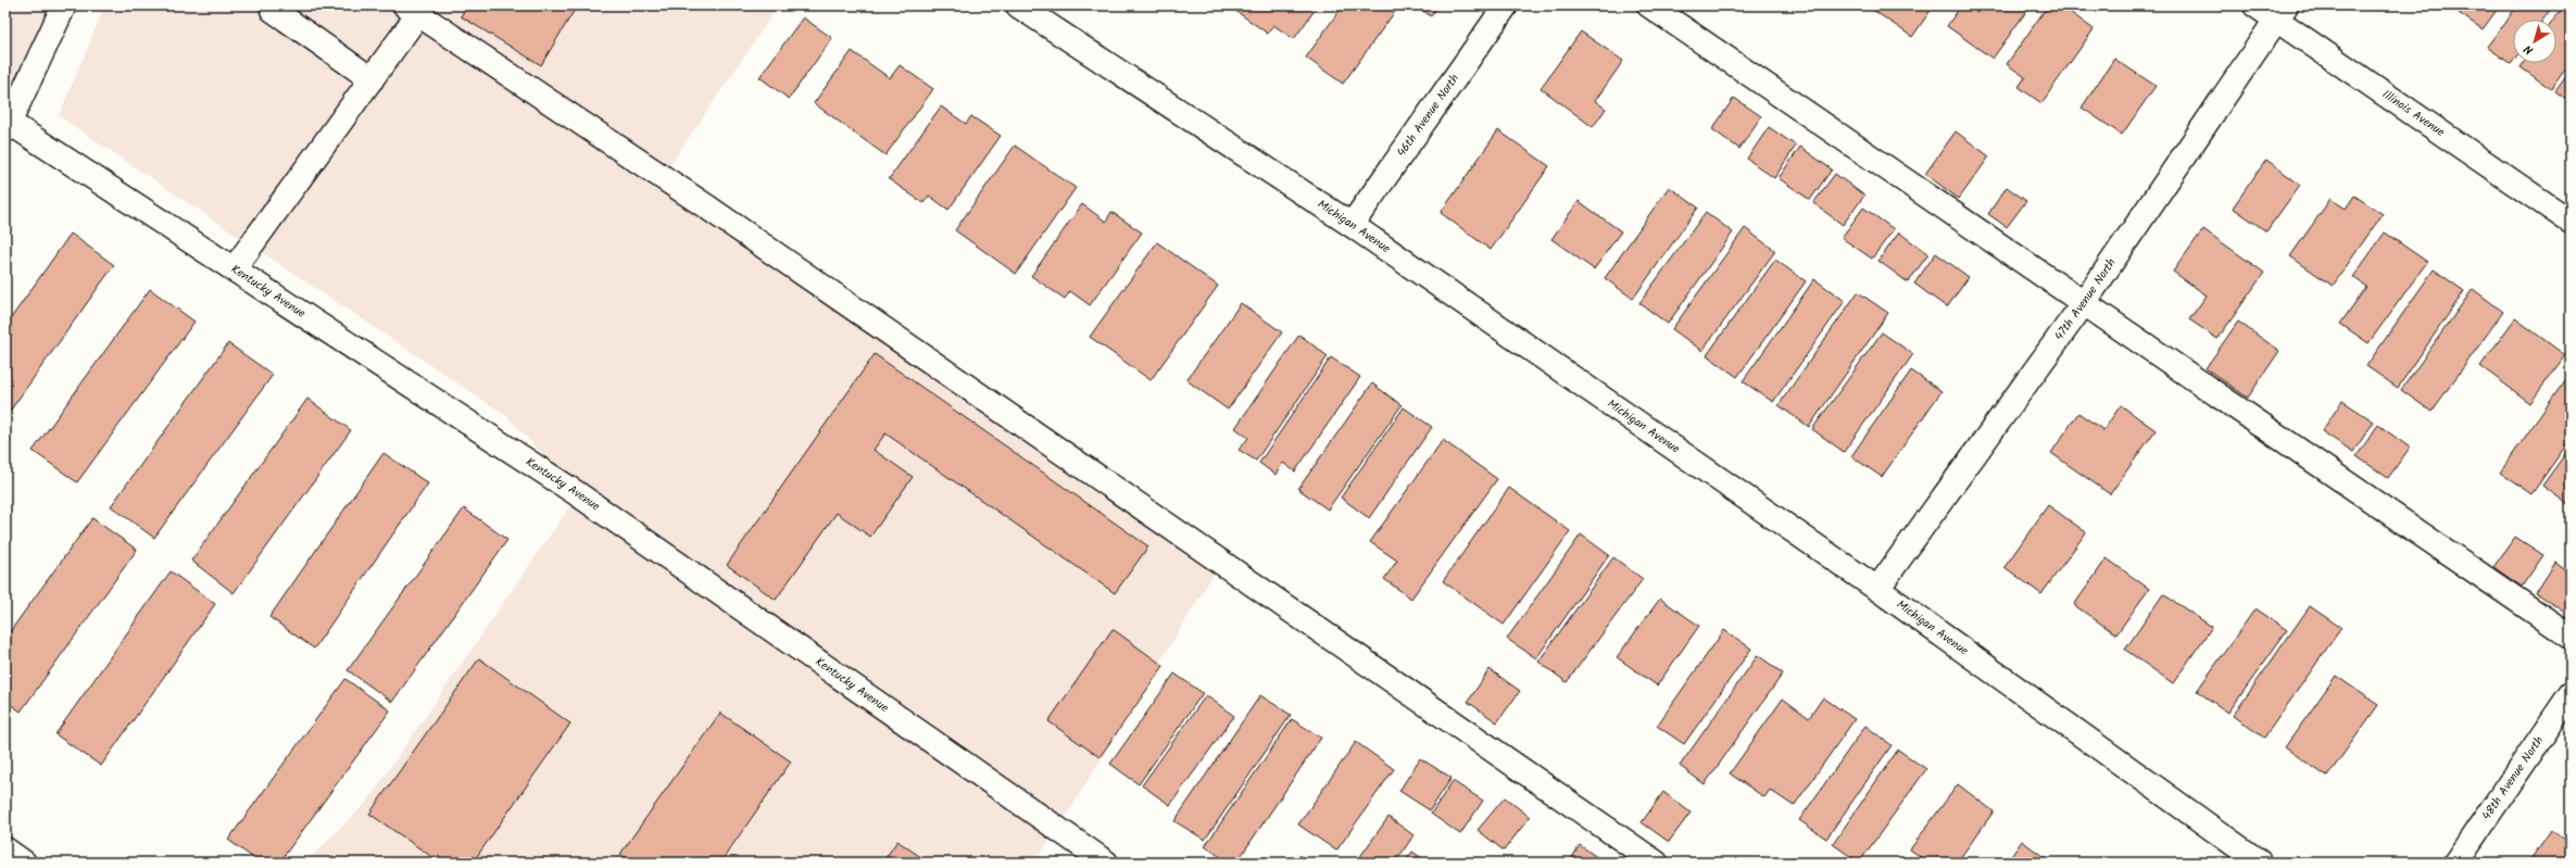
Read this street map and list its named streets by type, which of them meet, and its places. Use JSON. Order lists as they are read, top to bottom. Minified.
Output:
{"streets":{"street":["Illinois Avenue","46th Avenue North","Michigan Avenue","Kentucky Avenue","47th Avenue North","48th Avenue North"]},"crossings":[["Illinois Avenue","47th Avenue North"],["46th Avenue North","Michigan Avenue"],["Michigan Avenue","47th Avenue North"]],"north":"bottom left"}
